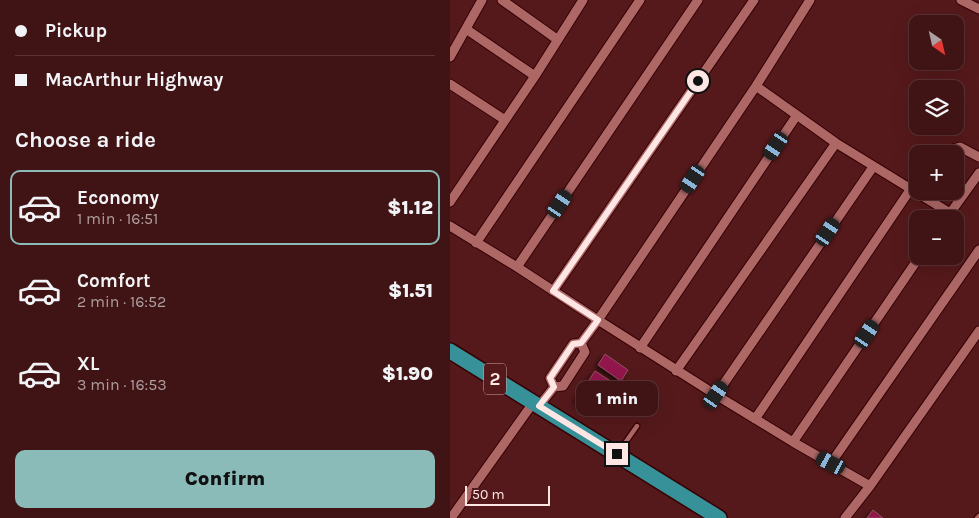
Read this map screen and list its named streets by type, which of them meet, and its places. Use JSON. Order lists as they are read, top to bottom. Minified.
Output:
{"streets":{"highway":["2"]},"scale_bar":"50 m","north":"bottom right","page":{"banner":["Pickup","MacArthur Highway"],"map_buttons":["+","−"],"heading":"Choose a ride","list":[{"name":"Economy","note":"1 min · 16:51","value":"$1.12"},{"name":"Comfort","note":"2 min · 16:52","value":"$1.51"},{"name":"XL","note":"3 min · 16:53","value":"$1.90"}],"bubble":"1 min","buttons":"Confirm","scale":"50 m"}}
